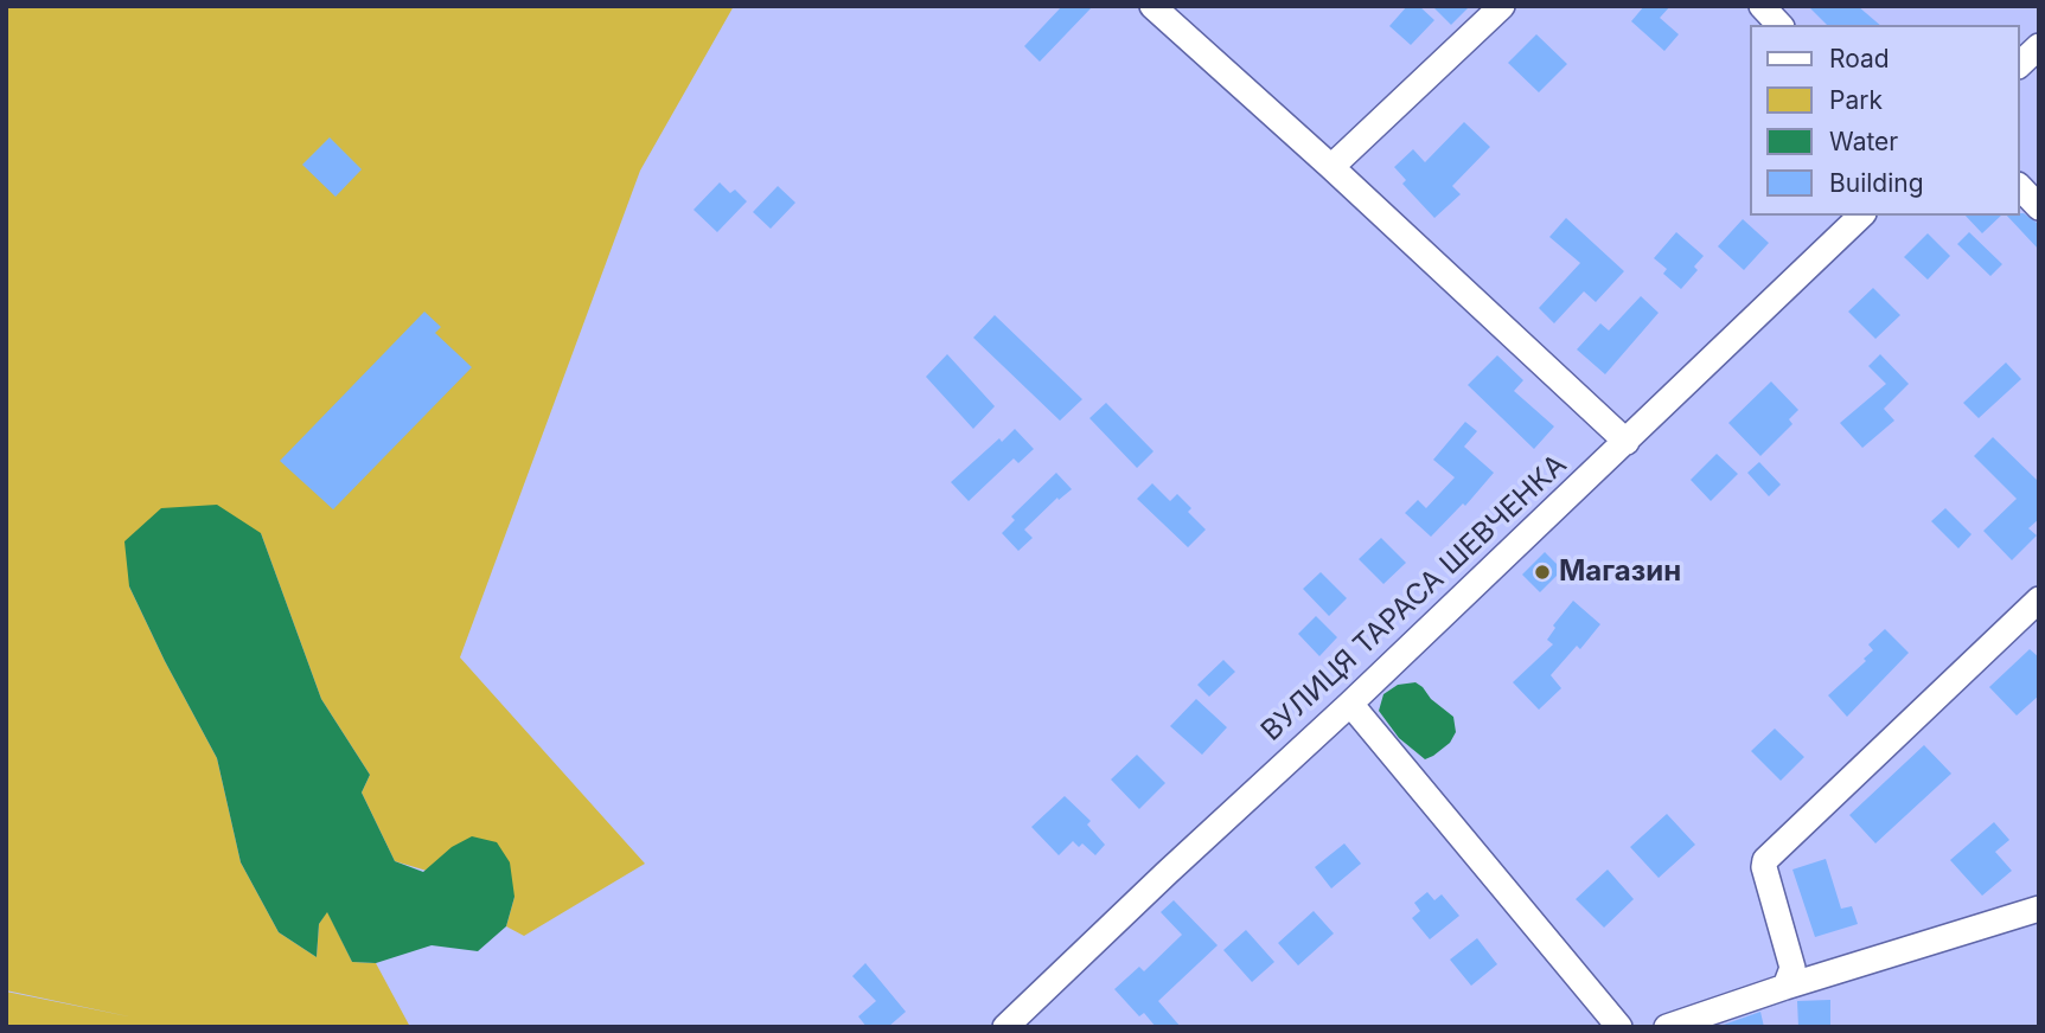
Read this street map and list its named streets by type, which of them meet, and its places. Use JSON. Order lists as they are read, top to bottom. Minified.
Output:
{"streets":{"street":["ВУЛИЦЯ ТАРАСА ШЕВЧЕНКА"]},"places":["Магазин"],"legend":["Road","Park","Water","Building"]}
